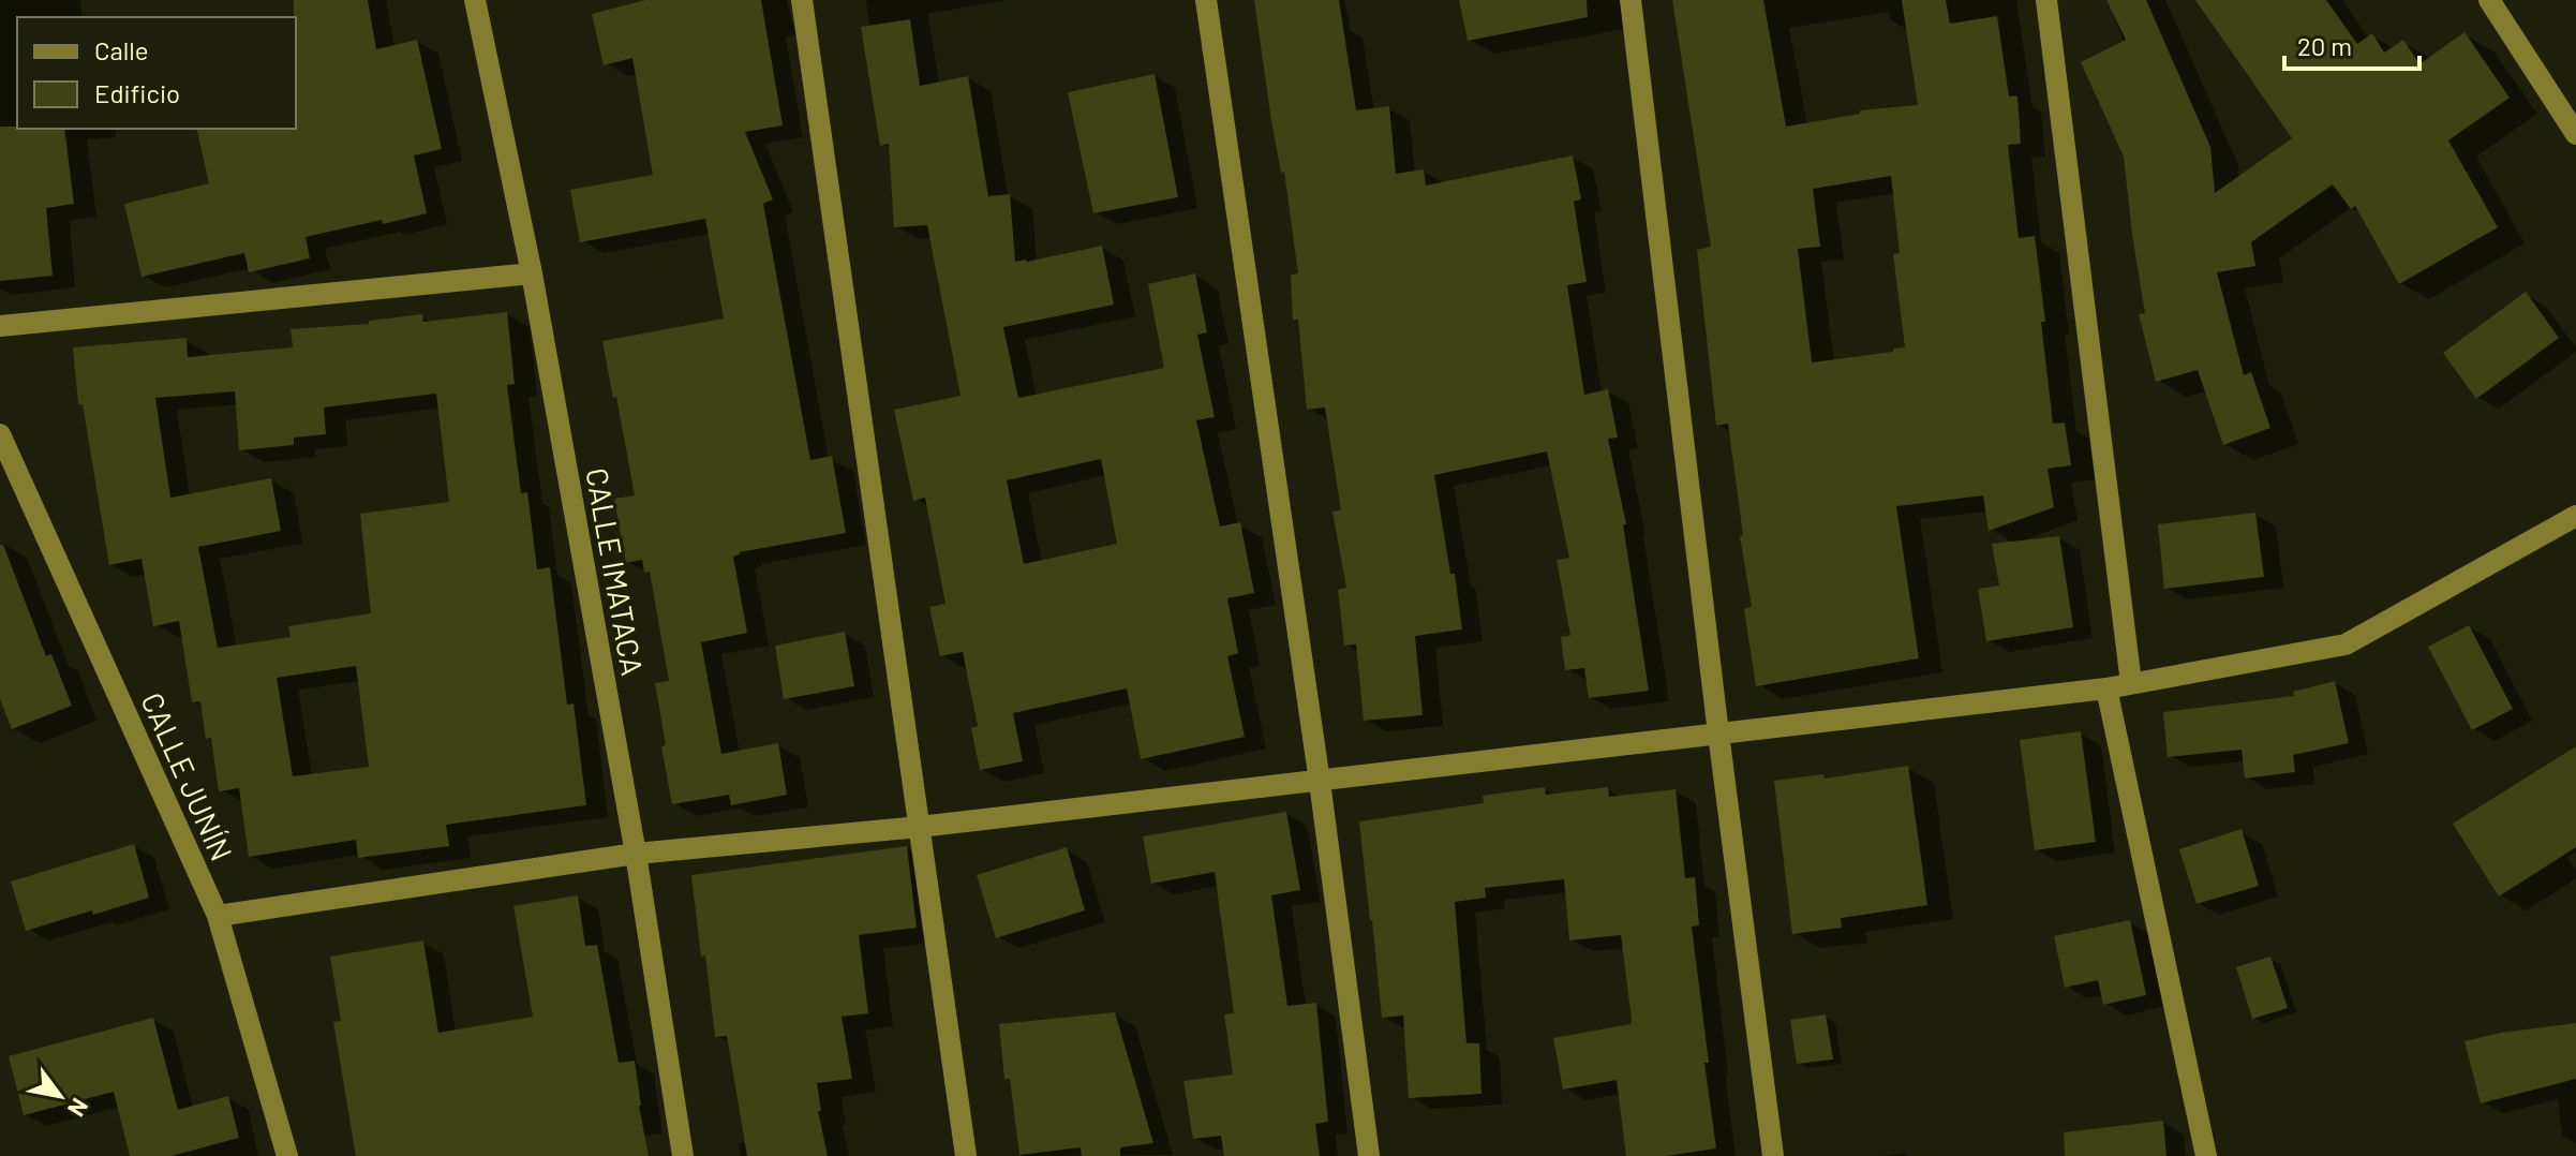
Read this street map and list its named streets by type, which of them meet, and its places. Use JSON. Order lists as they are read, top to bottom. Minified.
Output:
{"streets":{"street":["CALLE IMATACA","CALLE JUNÍN"]},"legend":["Calle","Edificio"],"scale_bar":"20 m","north":"bottom right"}
